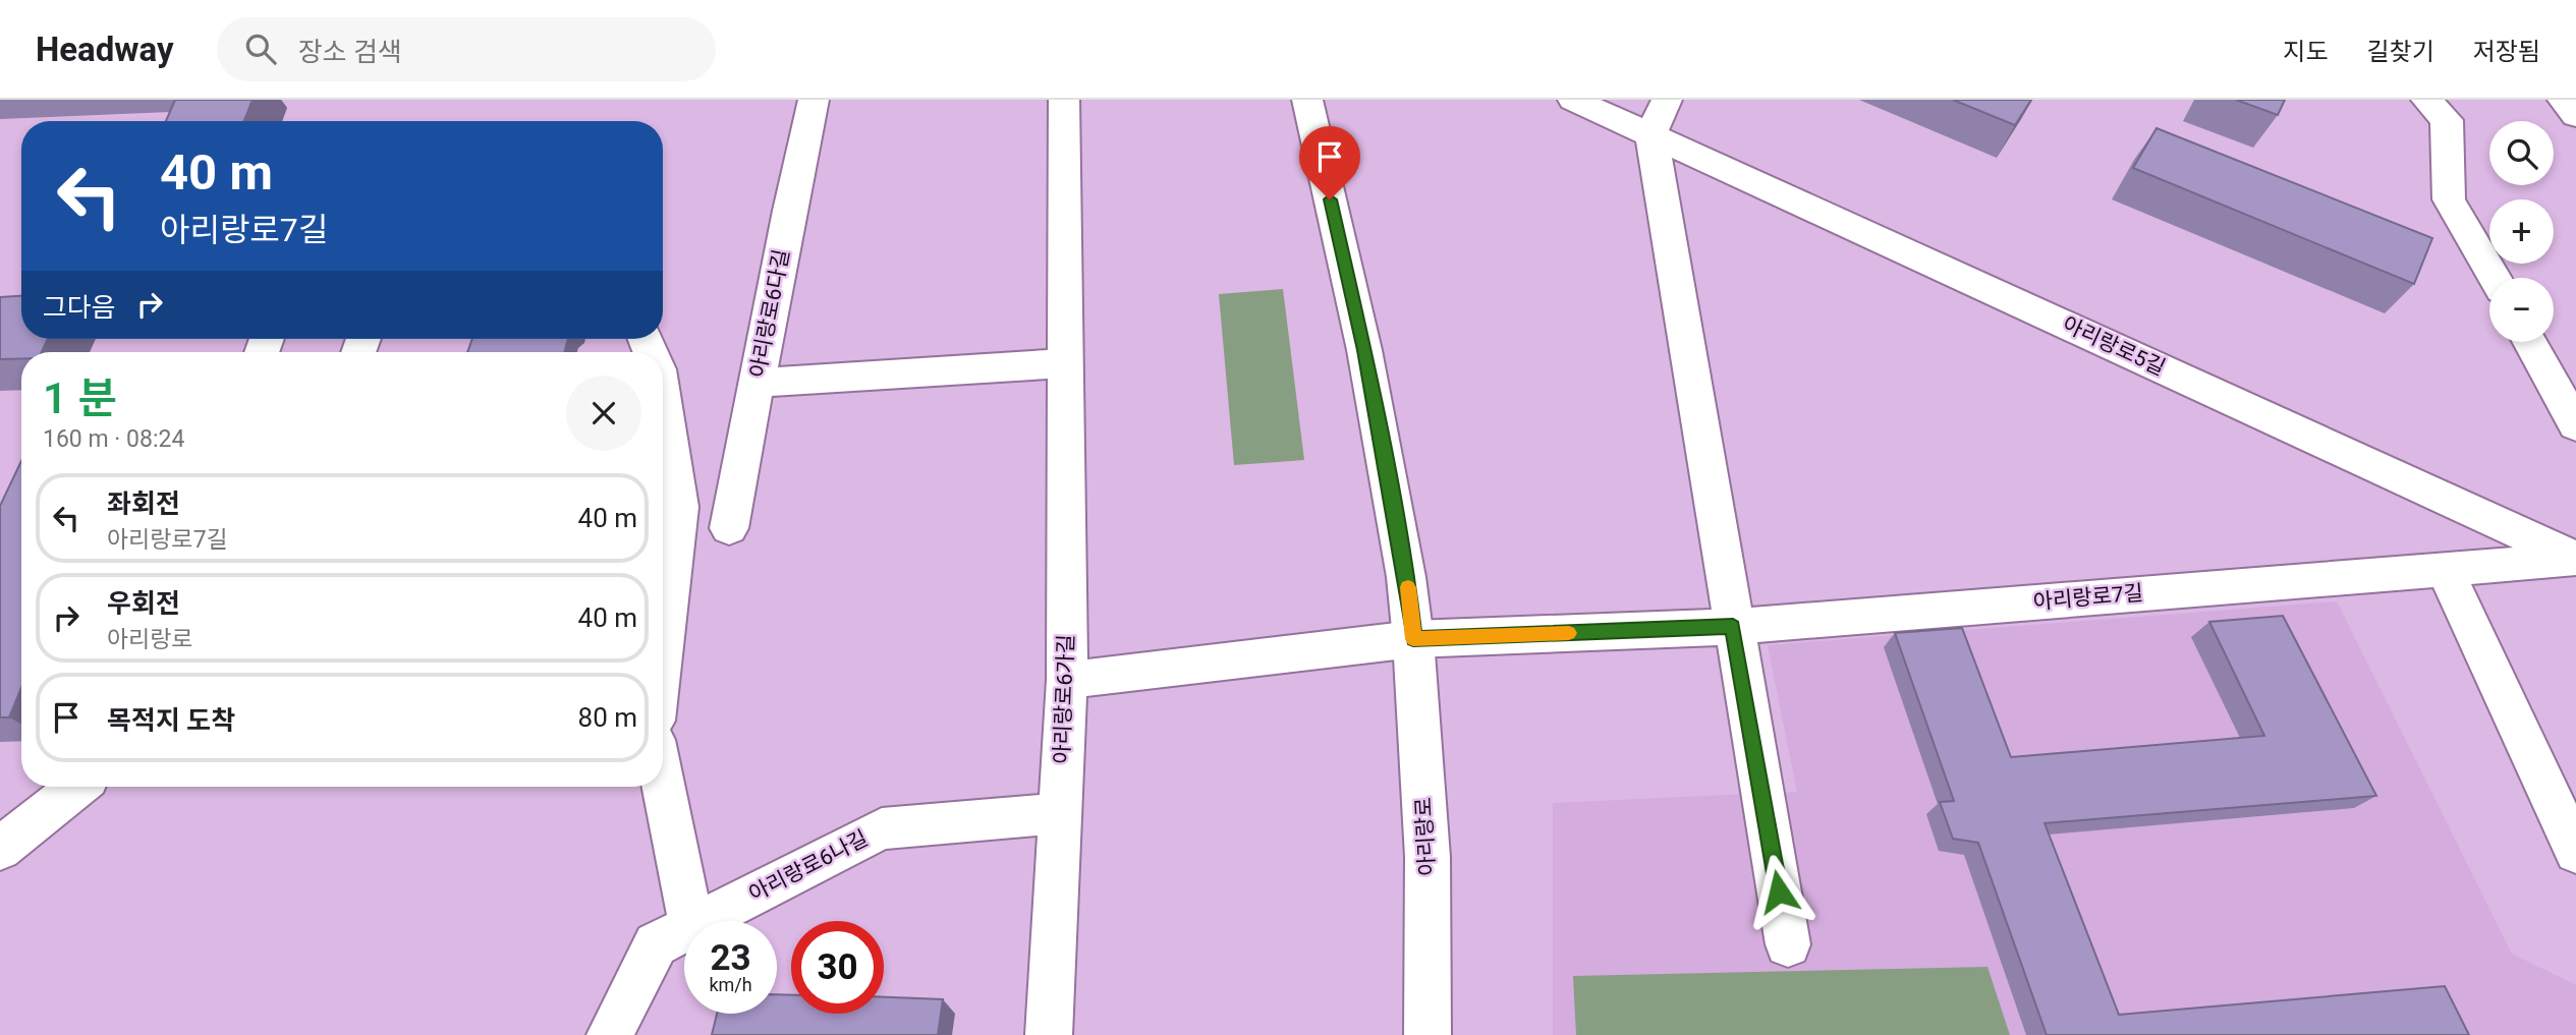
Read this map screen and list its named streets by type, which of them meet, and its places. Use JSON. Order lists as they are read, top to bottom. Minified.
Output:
{"streets":{"street":["아리랑로6다길","아리랑로5길","아리랑로7길","아리랑로6가길","아리랑로","아리랑로6나길"]},"crossings":[["아리랑로5길","아리랑로7길"],["아리랑로7길","아리랑로"],["아리랑로6가길","아리랑로6나길"]],"page":{"header":"Headway","search":"장소 검색","nav":["지도","길찾기","저장됨"],"map_buttons":["+","−"],"turn":["40 m","아리랑로7길"],"then":"그다음","heading":["1 분","160 m · 08:24"],"list":[{"name":"좌회전","note":"아리랑로7길","value":"40 m"},{"name":"우회전","note":"아리랑로","value":"40 m"},{"name":"목적지 도착","value":"80 m"}],"speed":"23 km/h","limit":"30"}}
